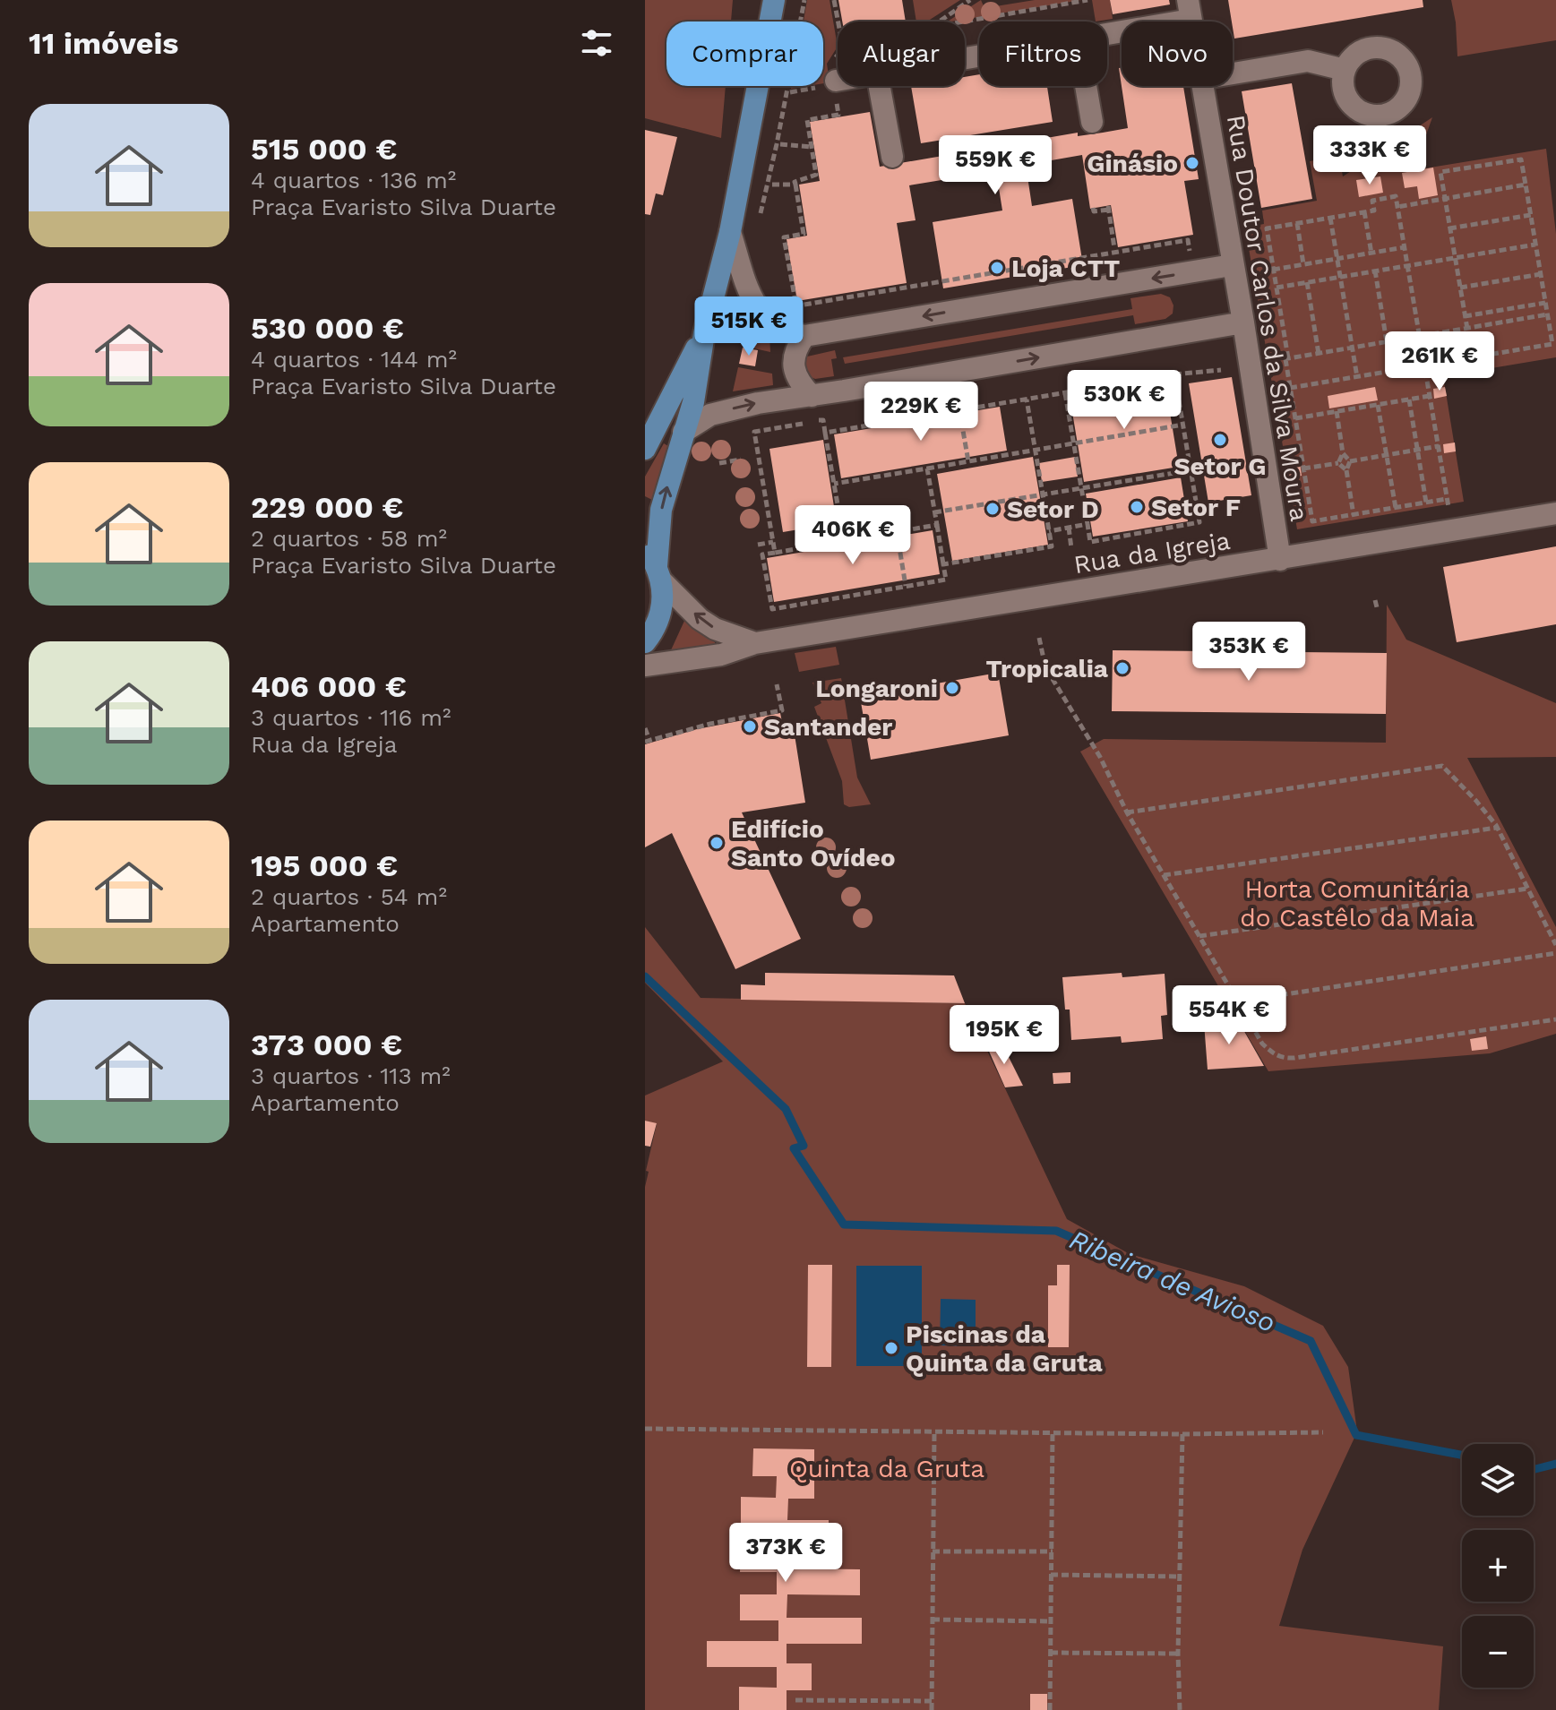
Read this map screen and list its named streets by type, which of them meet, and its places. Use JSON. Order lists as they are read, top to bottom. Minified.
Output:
{"streets":{"street":["Rua Doutor Carlos da Silva Moura","Rua da Igreja"]},"crossings":[["Rua Doutor Carlos da Silva Moura","Rua da Igreja"]],"water":["Ribeira de Avioso"],"parks":["Horta Comunitária do Castêlo da Maia","Quinta da Gruta"],"places":["Ginásio","Loja CTT","Setor G","Setor F","Setor D","Tropicalia","Longaroni","Santander","Edifício Santo Ovídeo","Piscinas da Quinta da Gruta"],"page":{"heading":"11 imóveis","chip":["Comprar","Alugar","Filtros","Novo"],"list":[{"name":"515 000 €","note":"4 quartos · 136 m² · Praça Evaristo Silva Duarte"},{"name":"530 000 €","note":"4 quartos · 144 m² · Praça Evaristo Silva Duarte"},{"name":"229 000 €","note":"2 quartos · 58 m² · Praça Evaristo Silva Duarte"},{"name":"406 000 €","note":"3 quartos · 116 m² · Rua da Igreja"},{"name":"195 000 €","note":"2 quartos · 54 m² · Apartamento"},{"name":"373 000 €","note":"3 quartos · 113 m² · Apartamento"}],"price":["333K €","559K €","515K €","261K €","530K €","229K €","406K €","353K €","554K €","195K €","373K €"],"map_buttons":["+","−"]}}
